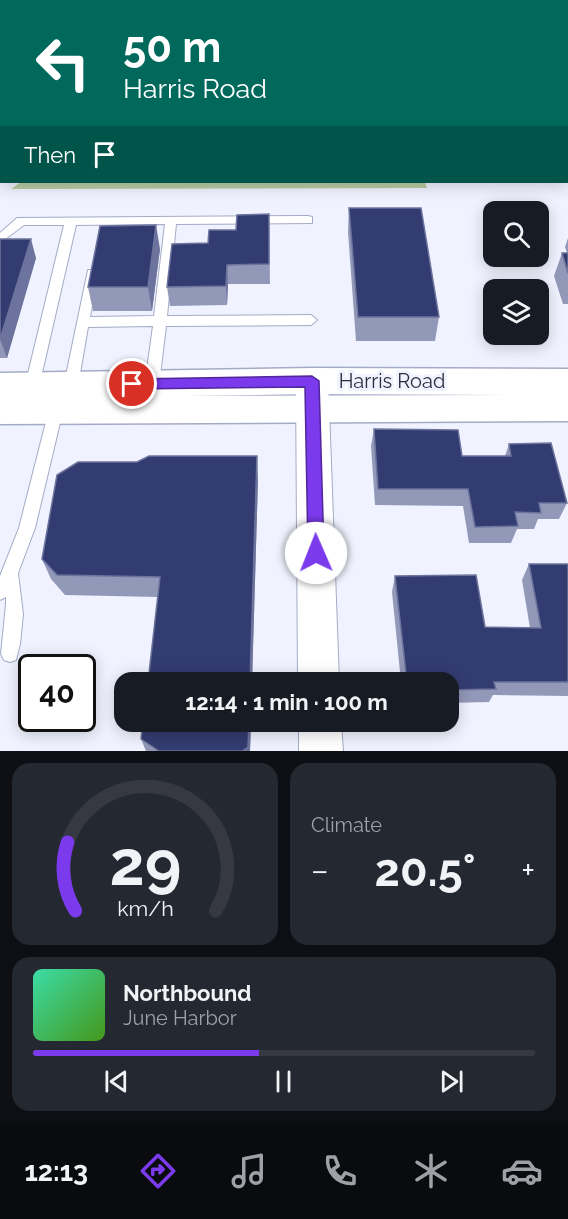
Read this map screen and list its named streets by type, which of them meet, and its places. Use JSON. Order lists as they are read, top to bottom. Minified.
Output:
{"streets":{"main road":["Harris Road"]},"page":{"turn":["50 m","Harris Road"],"then":"Then","limit":"40","trip":"12:14 · 1 min · 100 m","tile":"Climate","heat":["−","20.5°","+"],"song":["Northbound","June Harbor"],"tabs":"12:13","gauge":["29","km/h"]}}
